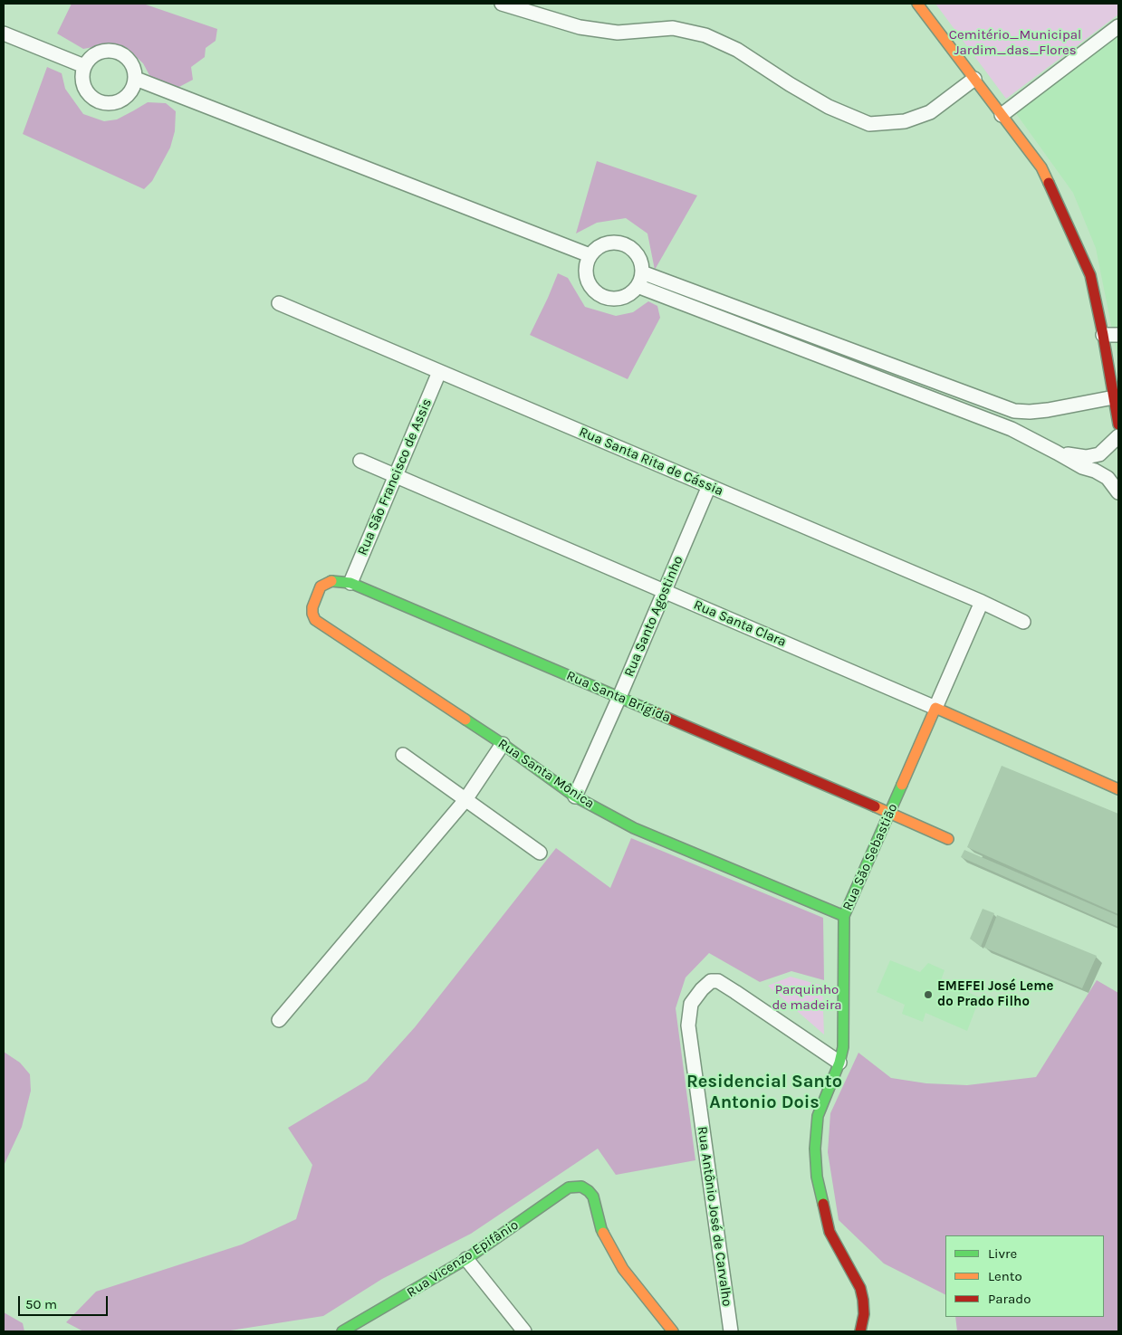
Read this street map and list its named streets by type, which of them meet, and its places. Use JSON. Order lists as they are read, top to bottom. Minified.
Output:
{"streets":{"street":["Rua Santa Rita de Cássia","Rua São Francisco de Assis","Rua Santo Agostinho","Rua Santa Clara","Rua Santa Brígida","Rua Santa Mônica","Rua São Sebastião","Rua Antônio José de Carvalho","Rua Vicenzo Epifânio"]},"crossings":[["Rua Santa Rita de Cássia","Rua São Francisco de Assis"],["Rua Santa Rita de Cássia","Rua Santo Agostinho"],["Rua Santa Rita de Cássia","Rua São Sebastião"],["Rua São Francisco de Assis","Rua Santa Clara"],["Rua São Francisco de Assis","Rua Santa Brígida"],["Rua Santo Agostinho","Rua Santa Clara"],["Rua Santo Agostinho","Rua Santa Brígida"],["Rua Santo Agostinho","Rua Santa Mônica"],["Rua Santa Clara","Rua São Sebastião"],["Rua Santa Brígida","Rua Santa Mônica"],["Rua Santa Brígida","Rua São Sebastião"],["Rua Santa Mônica","Rua São Sebastião"],["Rua São Sebastião","Rua Antônio José de Carvalho"]],"districts":["Residencial Santo Antonio Dois"],"parks":["Cemitério_Municipal Jardim_das_Flores","Parquinho de madeira"],"places":["EMEFEI José Leme do Prado Filho"],"legend":["Livre","Lento","Parado"],"scale_bar":"50 m"}
